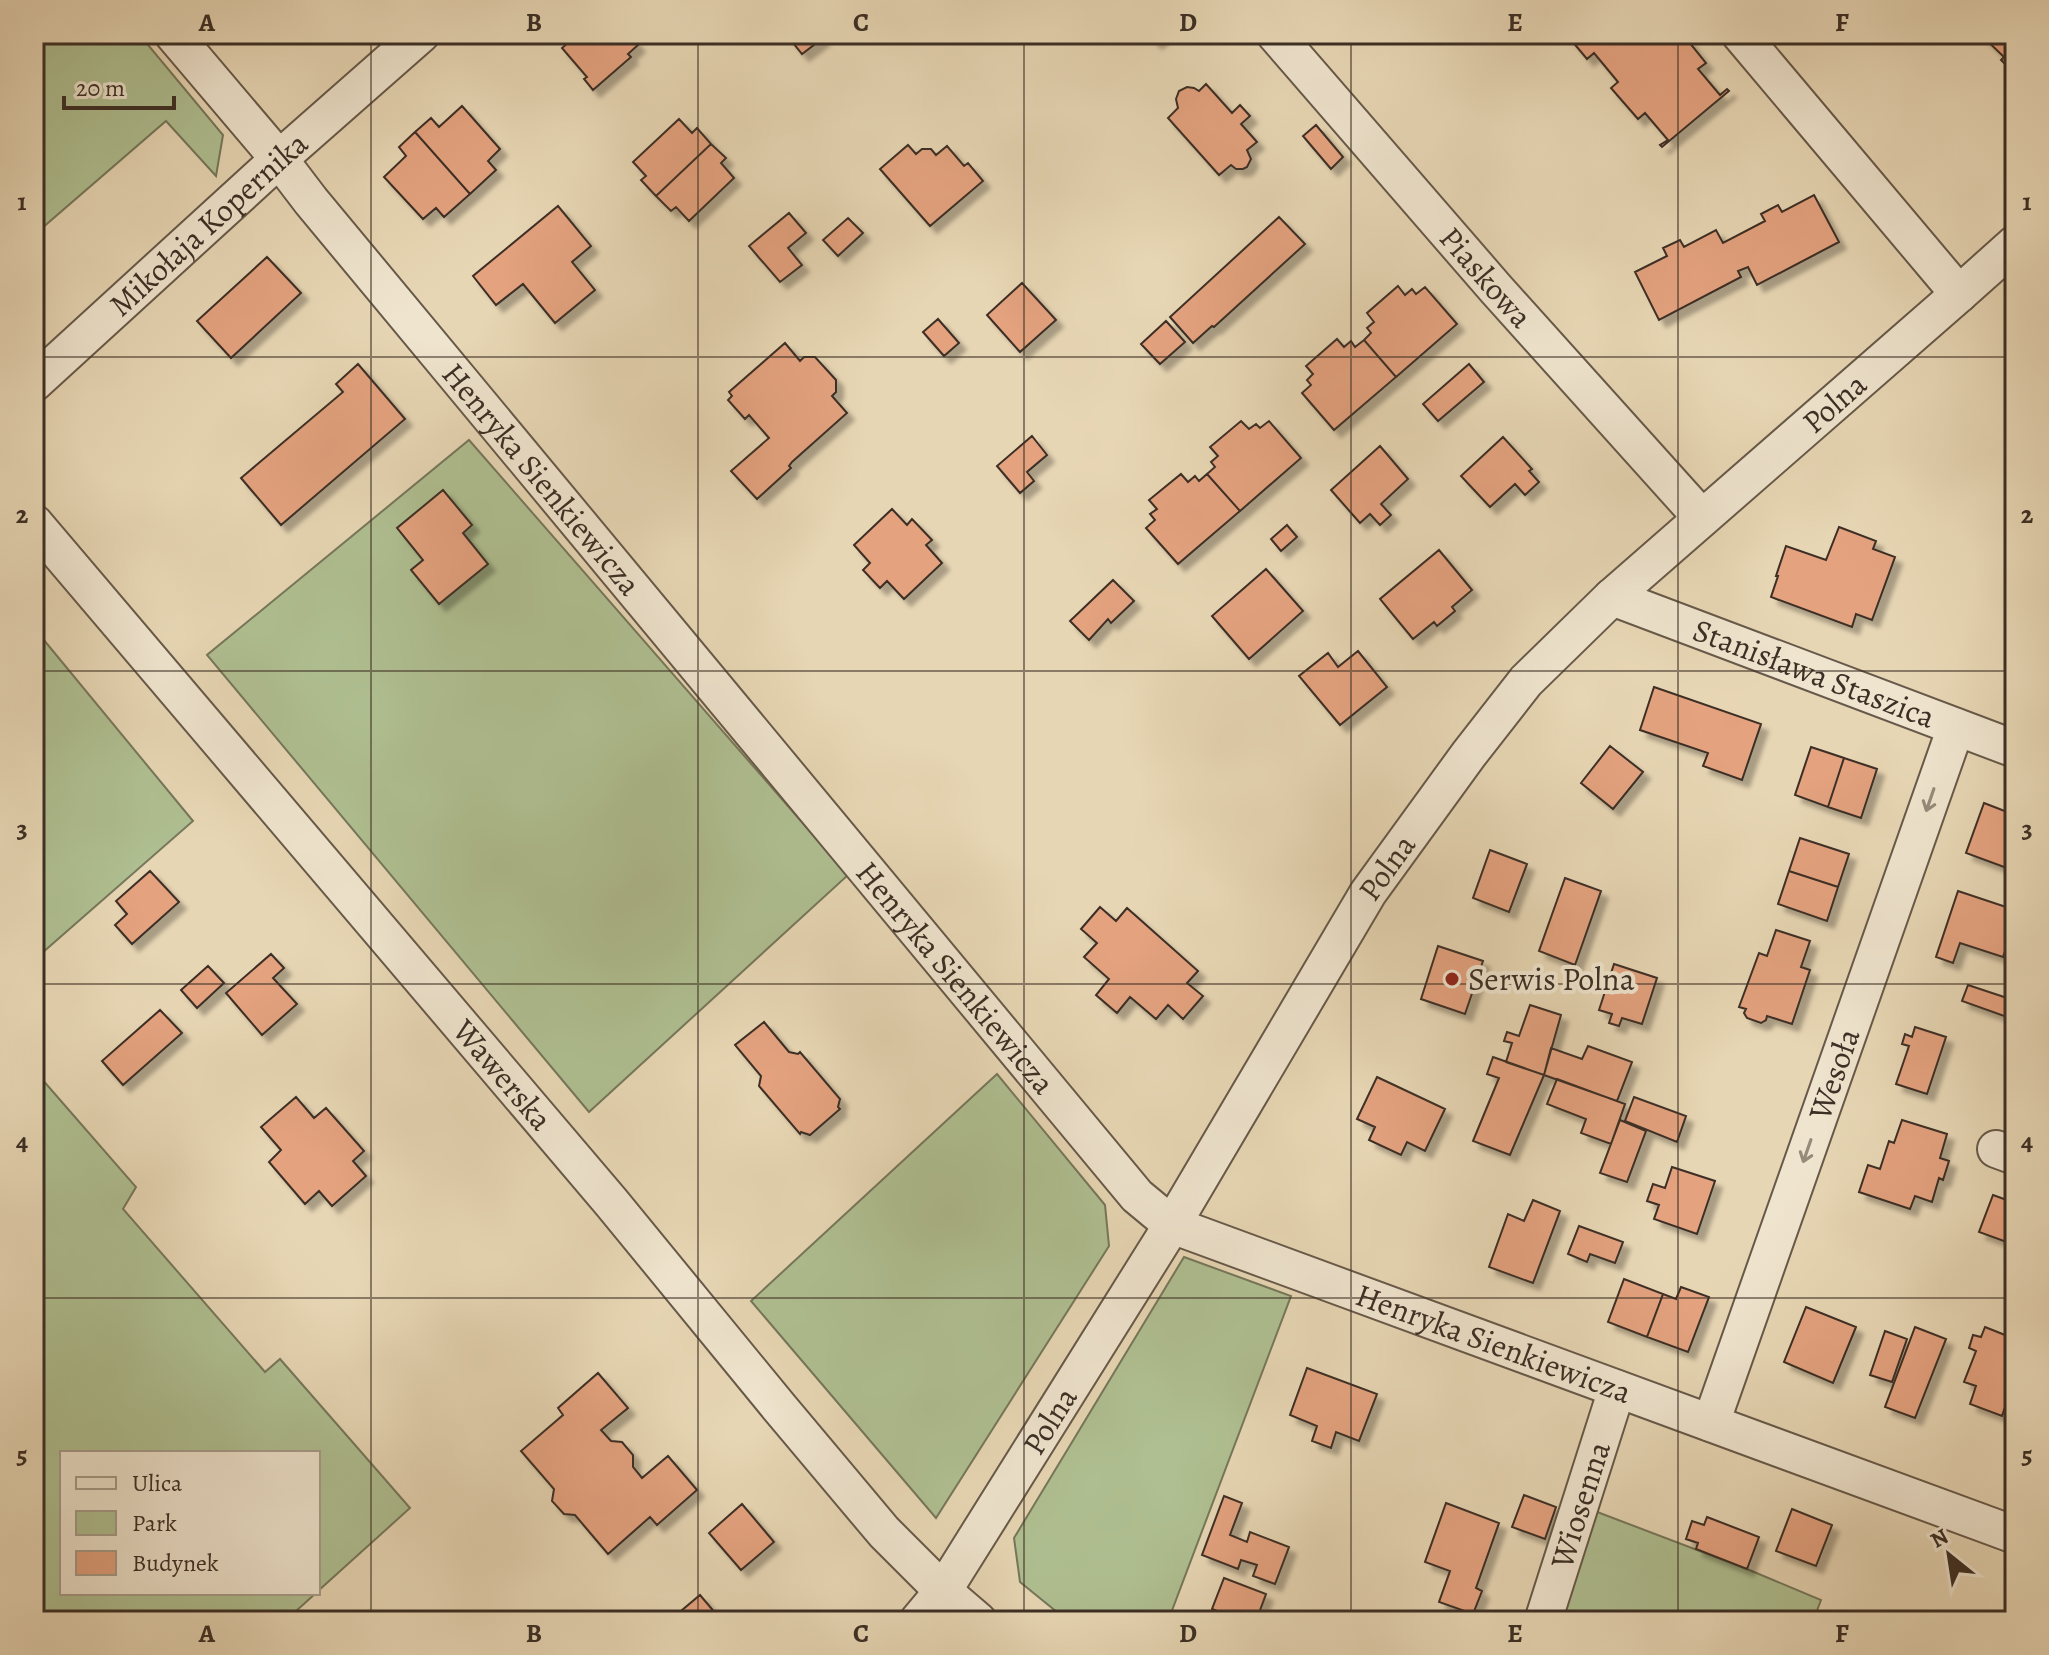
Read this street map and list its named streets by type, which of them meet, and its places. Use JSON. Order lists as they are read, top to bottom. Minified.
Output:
{"streets":{"street":["Mikołaja Kopernika","Piaskowa","Polna","Henryka Sienkiewicza","Stanisława Staszica","Wawerska","Wesoła","Wiosenna"]},"crossings":[["Mikołaja Kopernika","Henryka Sienkiewicza"],["Piaskowa","Polna"],["Polna","Henryka Sienkiewicza"],["Polna","Stanisława Staszica"],["Polna","Wawerska"],["Henryka Sienkiewicza","Wesoła"],["Henryka Sienkiewicza","Wiosenna"],["Stanisława Staszica","Wesoła"]],"one_way":["Wesoła"],"places":["Serwis Polna"],"legend":["Ulica","Park","Budynek"],"scale_bar":"20 m","north":"top left","grid":{"columns":["A","B","C","D","E","F"],"rows":["1","2","3","4","5"]}}
